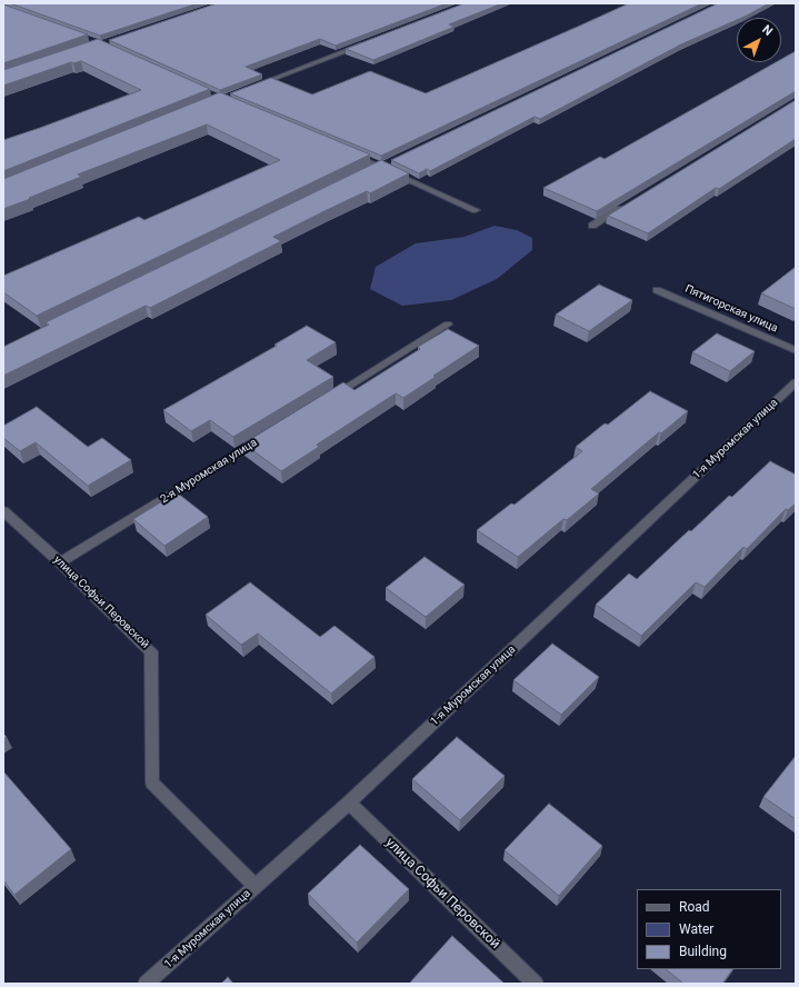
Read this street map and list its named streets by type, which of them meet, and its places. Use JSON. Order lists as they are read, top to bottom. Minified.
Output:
{"streets":{"street":["Пятигорская улица","1-я Муромская улица","2-я Муромская улица","улица Софьи Перовской"]},"crossings":[["1-я Муромская улица","улица Софьи Перовской"],["2-я Муромская улица","улица Софьи Перовской"]],"legend":["Road","Water","Building"],"north":"top right"}
